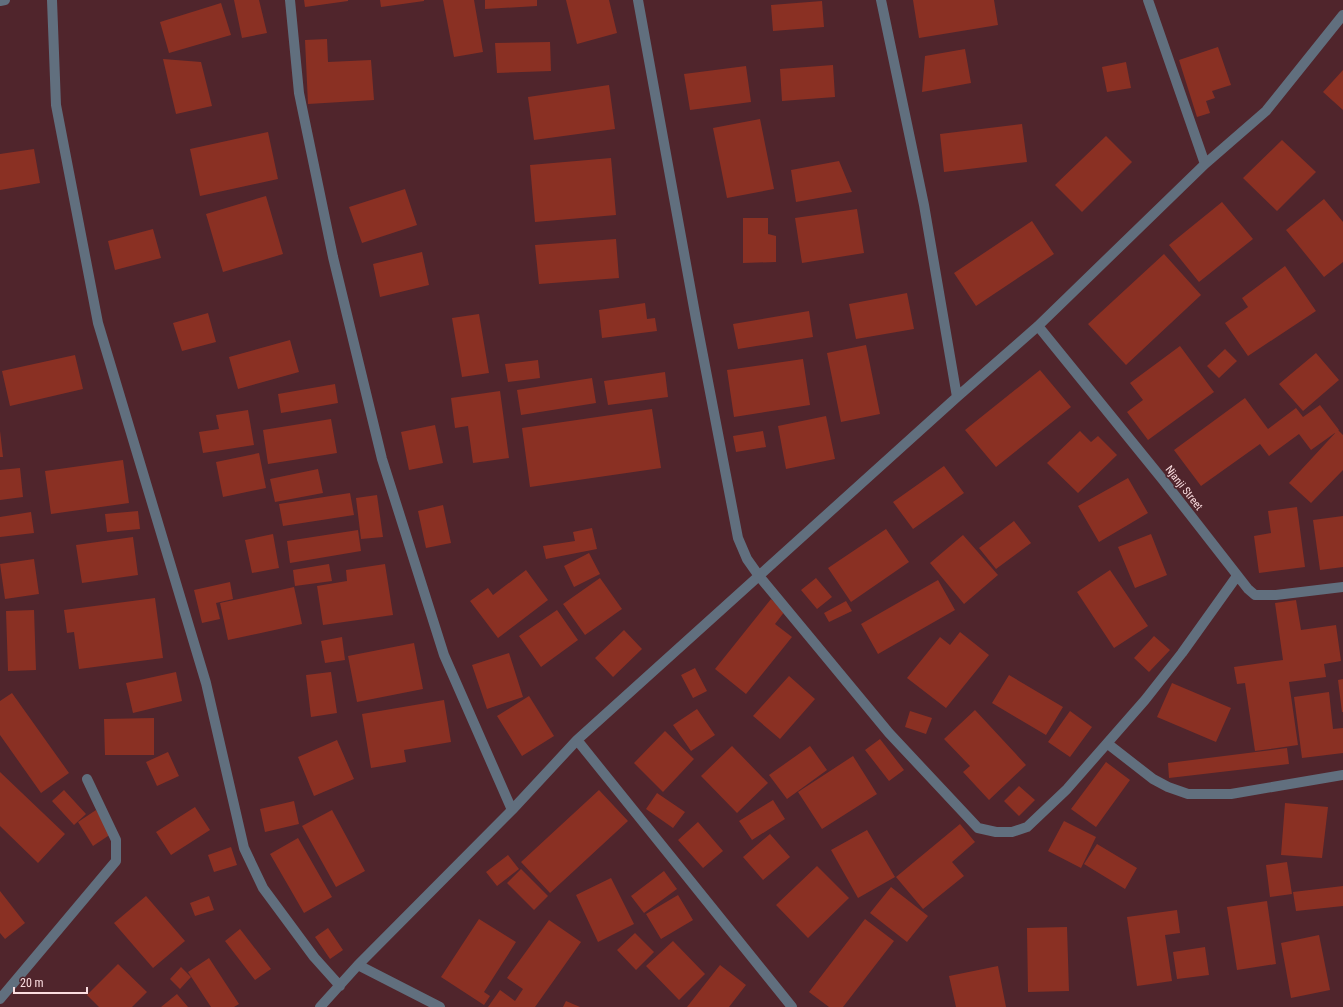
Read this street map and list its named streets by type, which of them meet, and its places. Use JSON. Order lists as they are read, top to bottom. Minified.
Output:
{"streets":{"street":["Njanji Street"]},"scale_bar":"20 m"}
